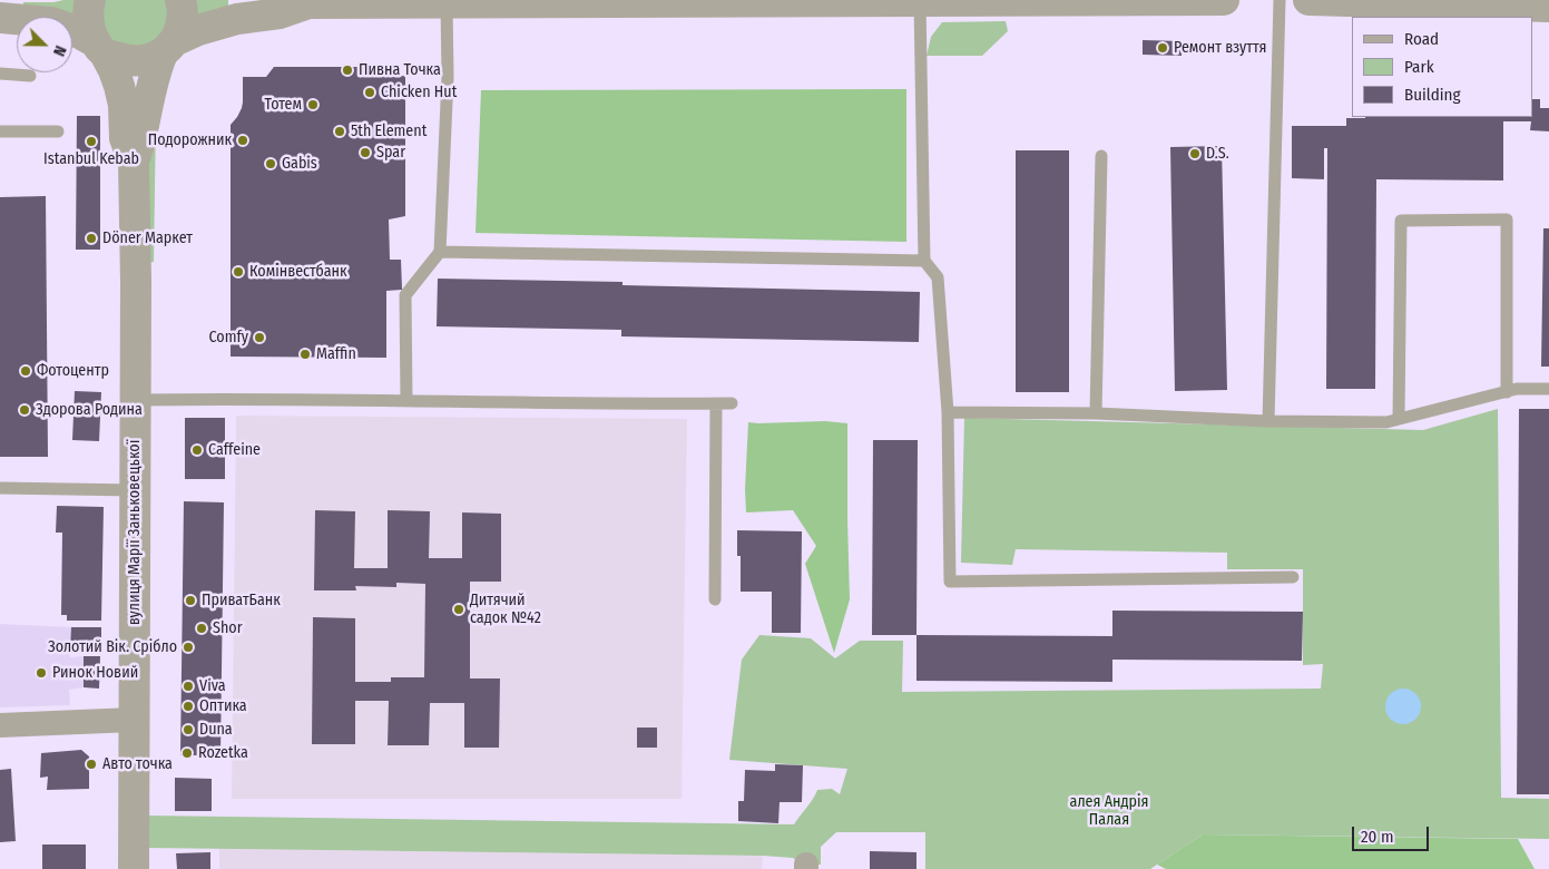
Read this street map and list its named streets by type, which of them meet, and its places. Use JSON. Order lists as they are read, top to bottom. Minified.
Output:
{"streets":{"street":["вулиця Марії Заньковецької"]},"parks":["алея Андрія Палая"],"places":["Ремонт взуття","Пивна Точка","Chicken Hut","Тотем","5th Element","Подорожник","Istanbul Kebab","Spar","D.S.","Gabis","Döner Маркет","Комінвестбанк","Comfy","Maffin","Фотоцентр","Здорова Родина","Caffeine","ПриватБанк","Дитячий садок №42","Shor","Золотий Вік. Срібло","Ринок Новий","Viva","Оптика","Duna","Rozetka","Авто точка"],"legend":["Road","Park","Building"],"scale_bar":"20 m","north":"bottom right"}
